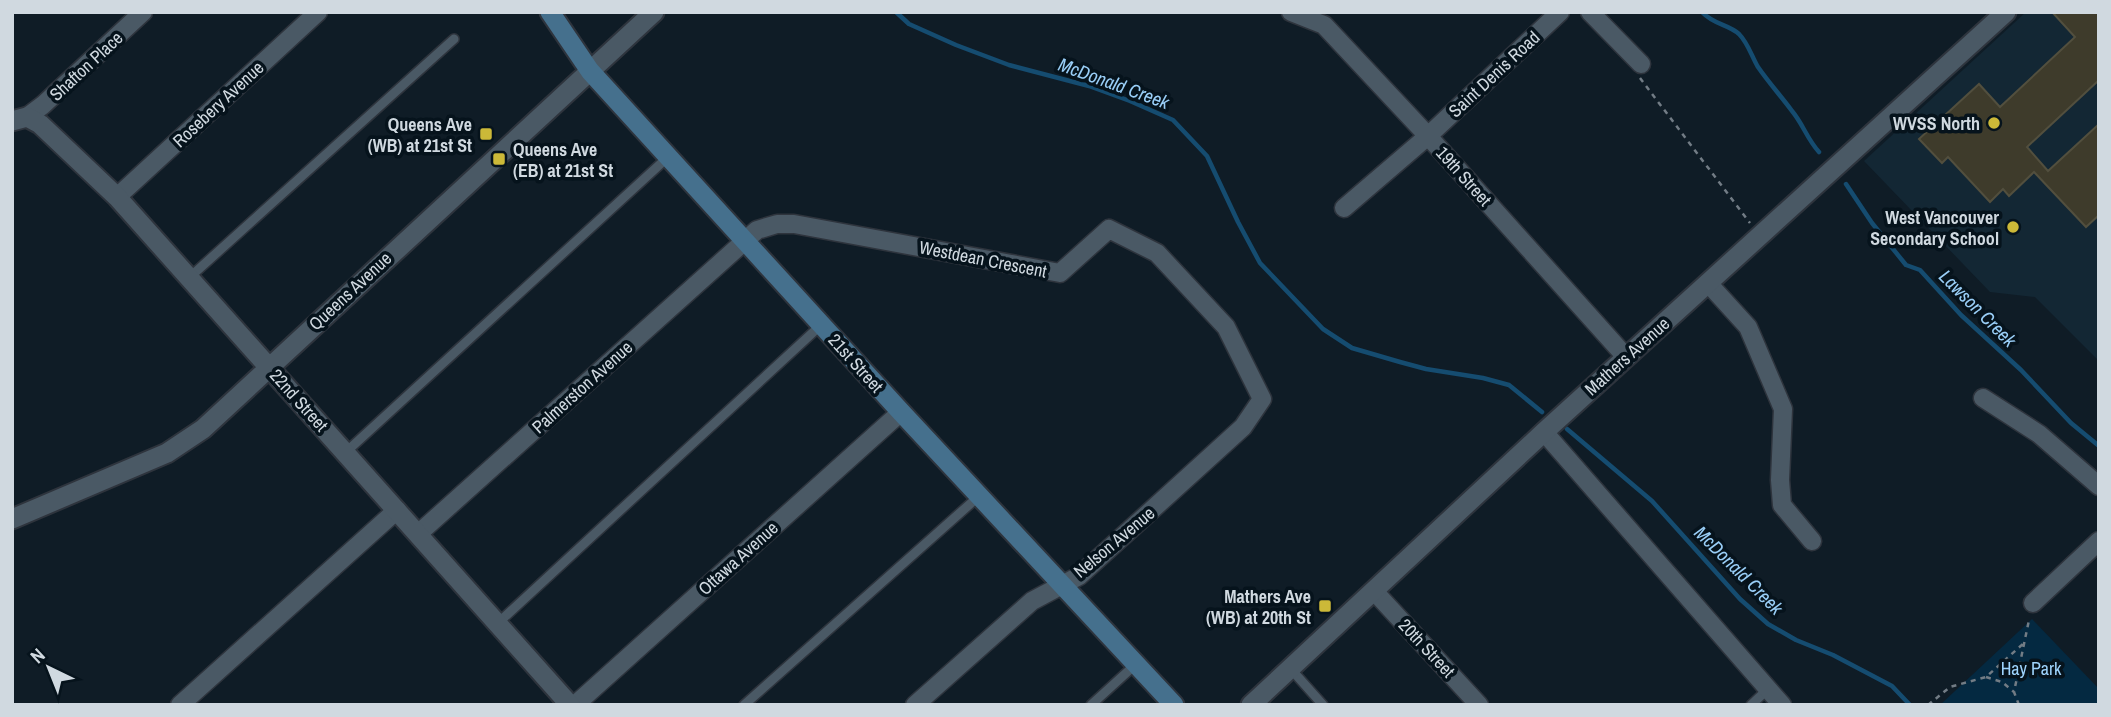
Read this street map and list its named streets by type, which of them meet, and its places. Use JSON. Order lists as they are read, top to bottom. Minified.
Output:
{"streets":{"main road":["21st Street"],"street":["Shafton Place","Saint Denis Road","Rosebery Avenue","19th Street","Westdean Crescent","Queens Avenue","Mathers Avenue","Palmerston Avenue","22nd Street","Nelson Avenue","Ottawa Avenue","20th Street"]},"crossings":[["Shafton Place","22nd Street"],["Saint Denis Road","19th Street"],["Rosebery Avenue","22nd Street"],["19th Street","Mathers Avenue"],["Westdean Crescent","21st Street"],["Westdean Crescent","Palmerston Avenue"],["Westdean Crescent","Nelson Avenue"],["Queens Avenue","21st Street"],["Queens Avenue","22nd Street"],["Mathers Avenue","20th Street"],["21st Street","Palmerston Avenue"],["21st Street","Nelson Avenue"],["21st Street","Ottawa Avenue"],["Palmerston Avenue","22nd Street"],["22nd Street","Ottawa Avenue"]],"water":["McDonald Creek","Lawson Creek"],"parks":["Hay Park"],"places":{"other":["WVSS North","West Vancouver Secondary School"],"transit":["Queens Ave (WB) at 21st St","Queens Ave (EB) at 21st St","Mathers Ave (WB) at 20th St"]},"north":"top left"}
